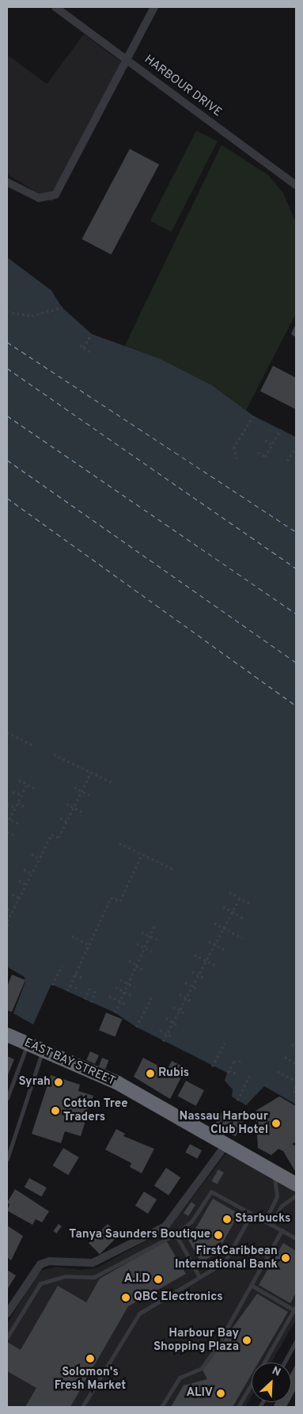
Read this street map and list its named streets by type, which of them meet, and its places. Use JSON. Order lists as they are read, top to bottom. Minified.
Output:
{"streets":{"highway":["EAST BAY STREET"],"street":["HARBOUR DRIVE"]},"places":["Rubis","Syrah","Cotton Tree Traders","Nassau Harbour Club Hotel","Starbucks","Tanya Saunders Boutique","FirstCaribbean International Bank","A.I.D","QBC Electronics","Harbour Bay Shopping Plaza","Solomon's Fresh Market","ALIV"],"north":"top right"}
